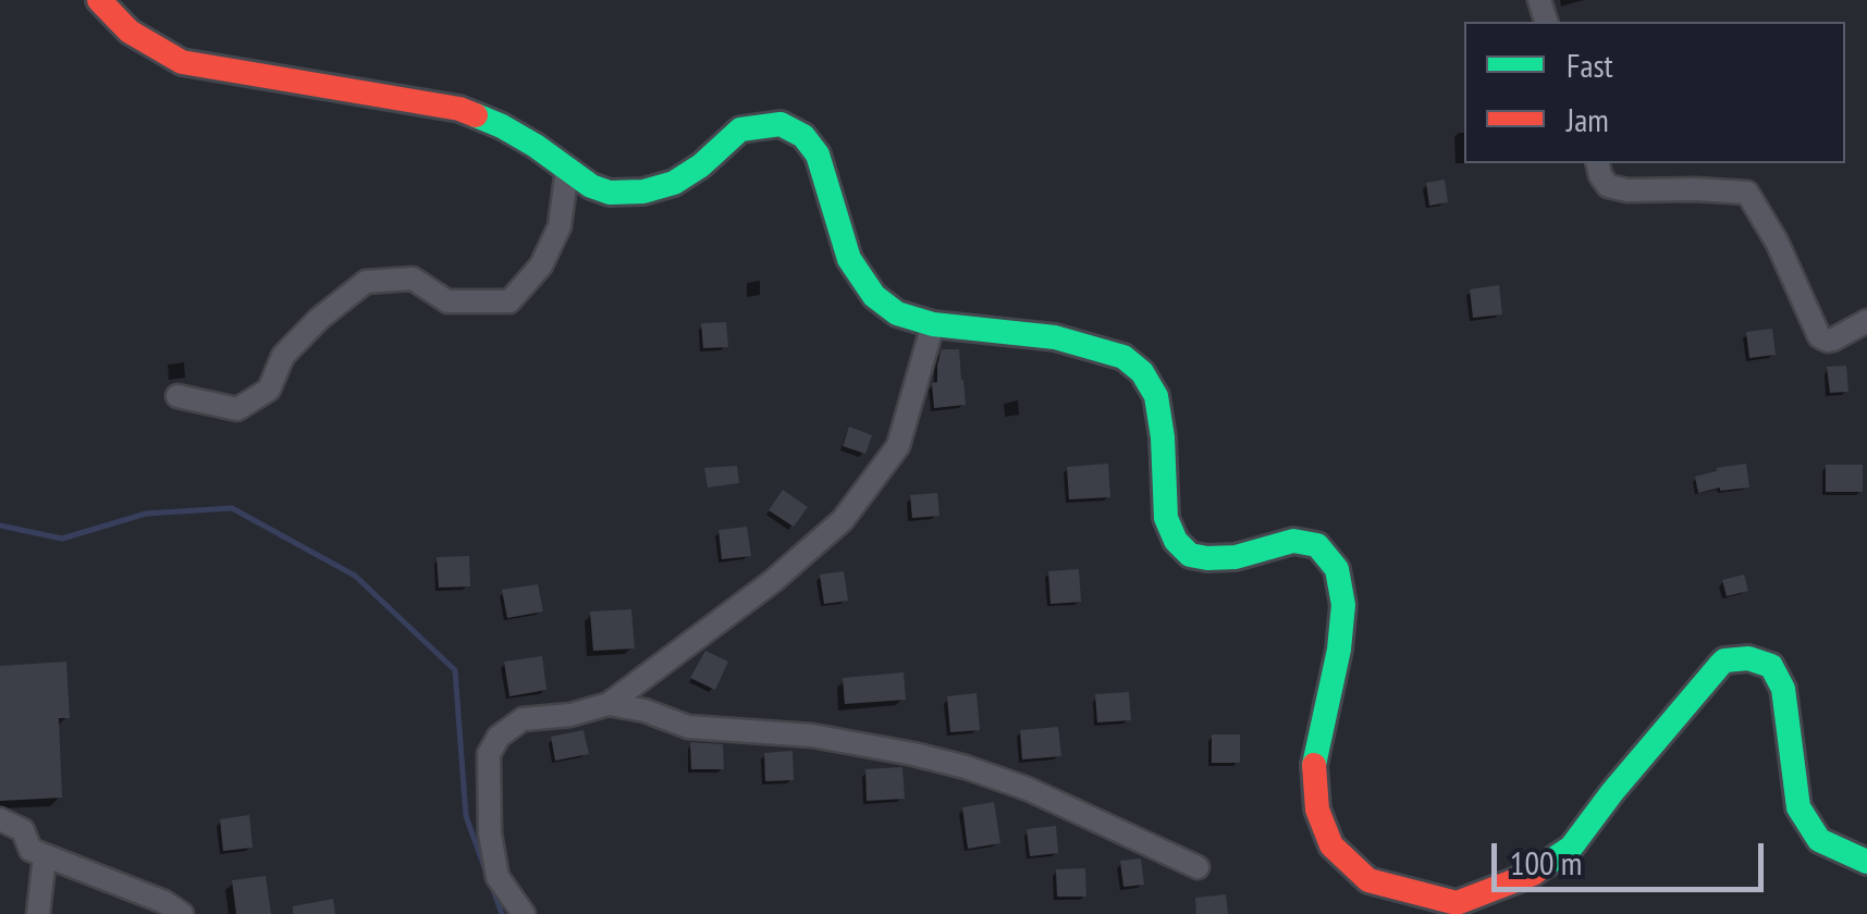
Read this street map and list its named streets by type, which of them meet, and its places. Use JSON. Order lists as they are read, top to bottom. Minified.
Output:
{"legend":["Fast","Jam"],"scale_bar":"100 m"}
